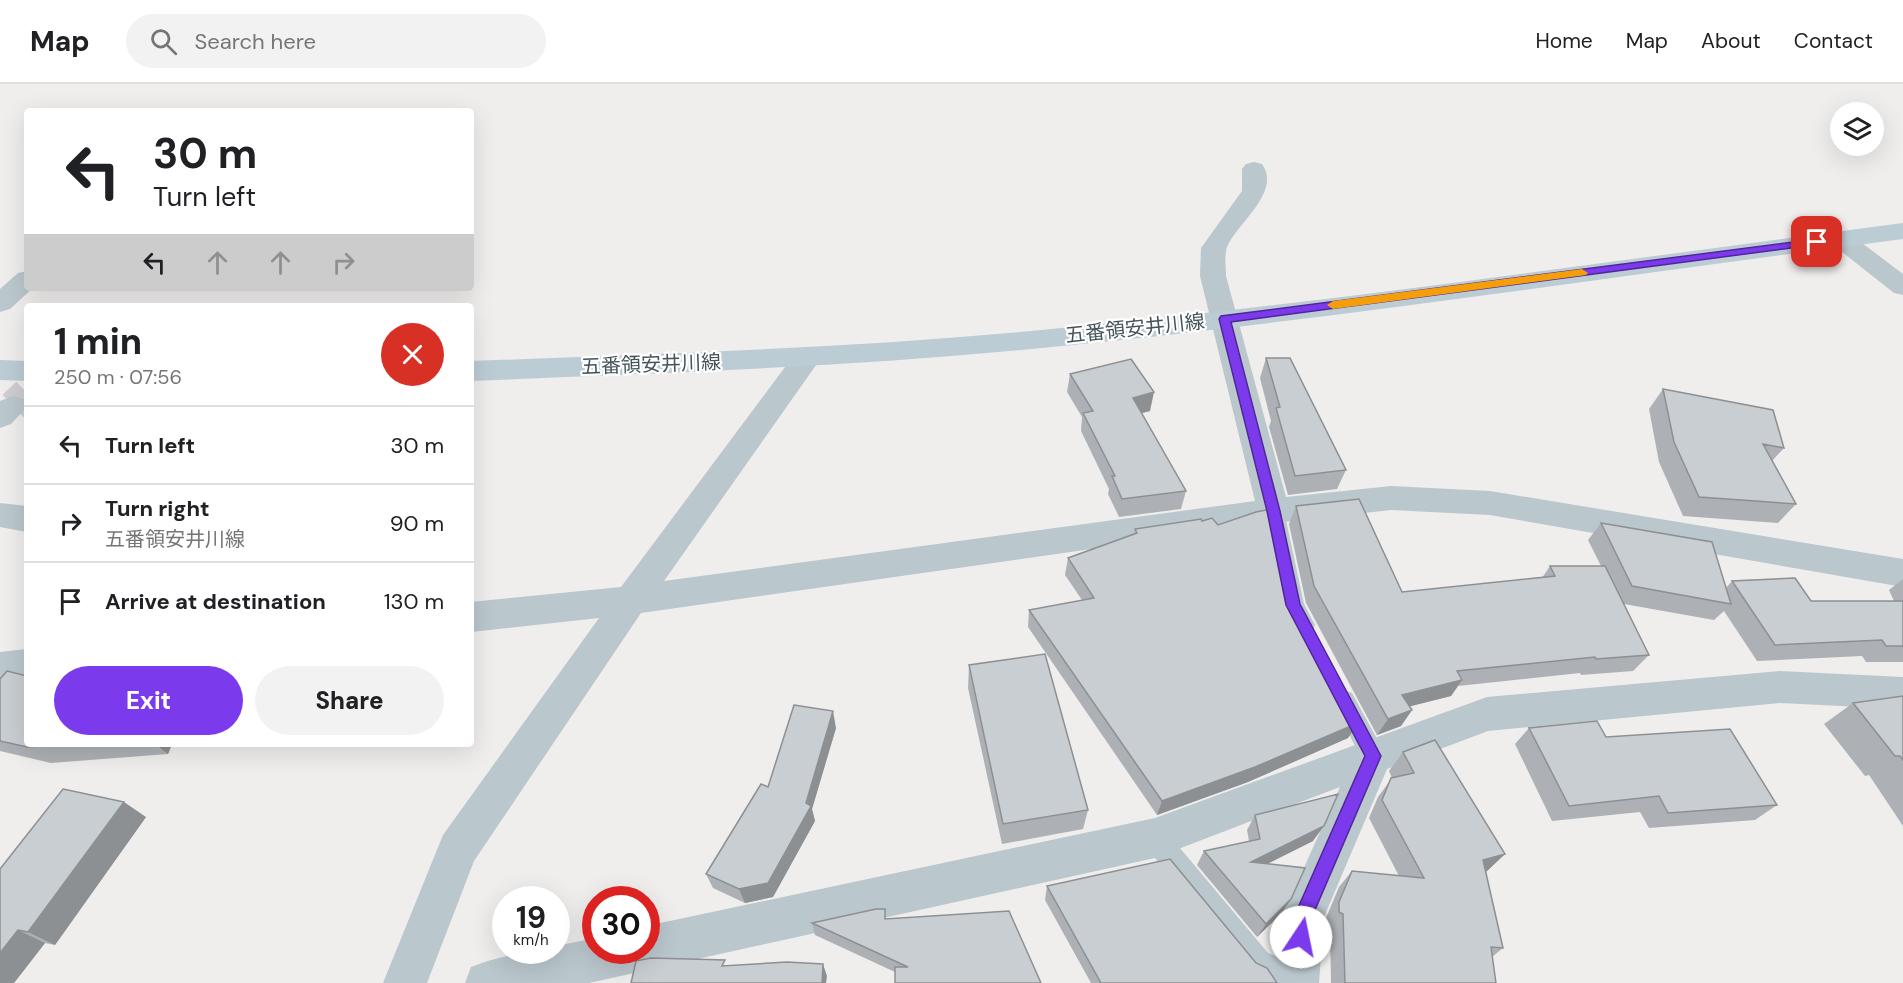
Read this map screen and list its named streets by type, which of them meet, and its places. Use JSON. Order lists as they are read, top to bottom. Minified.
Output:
{"streets":{"main road":["五番領安井川線"]},"page":{"header":"Map","search":"Search here","nav":["Home","Map","About","Contact"],"turn":["30 m","Turn left"],"heading":["1 min","250 m · 07:56"],"list":[{"name":"Turn left","value":"30 m"},{"name":"Turn right","note":"五番領安井川線","value":"90 m"},{"name":"Arrive at destination","value":"130 m"}],"buttons":["Exit","Share"],"speed":"19 km/h","limit":"30"}}
